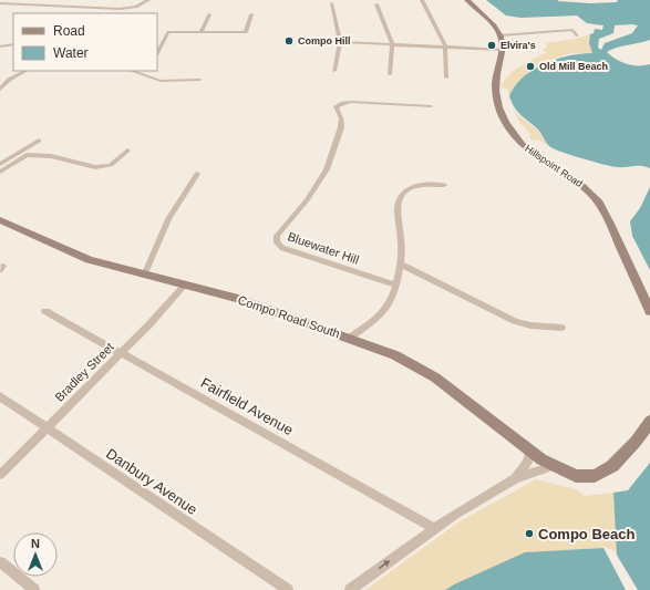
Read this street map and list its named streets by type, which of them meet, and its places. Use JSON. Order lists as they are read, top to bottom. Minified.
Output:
{"streets":{"street":["Hillspoint Road","Bluewater Hill","Compo Road South","Bradley Street","Fairfield Avenue","Danbury Avenue"]},"crossings":[["Compo Road South","Bradley Street"],["Bradley Street","Fairfield Avenue"],["Bradley Street","Danbury Avenue"]],"places":["Compo Hill","Elvira's","Old Mill Beach","Compo Beach"],"legend":["Road","Water"],"north":"top"}
